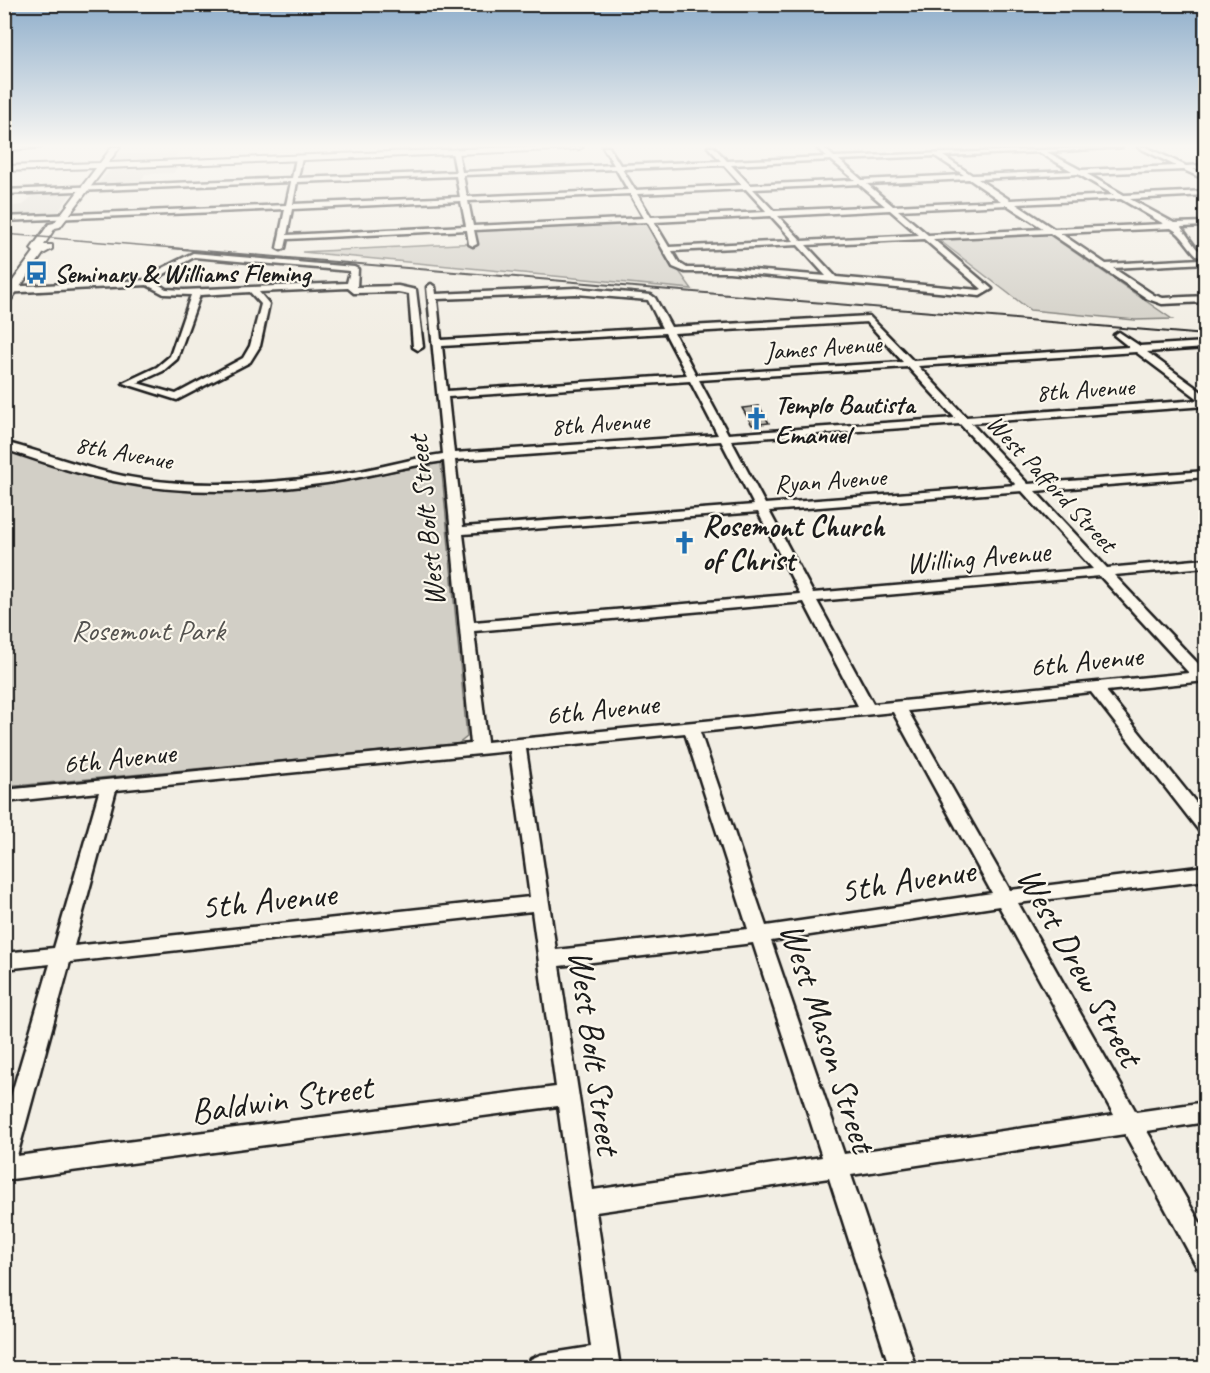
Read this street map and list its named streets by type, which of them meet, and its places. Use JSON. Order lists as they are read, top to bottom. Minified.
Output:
{"streets":{"street":["James Avenue","8th Avenue","Ryan Avenue","West Pafford Street","West Bolt Street","Willing Avenue","6th Avenue","5th Avenue","West Drew Street","West Mason Street","Baldwin Street"]},"crossings":[["James Avenue","West Pafford Street"],["James Avenue","West Bolt Street"],["8th Avenue","West Pafford Street"],["8th Avenue","West Bolt Street"],["Ryan Avenue","West Pafford Street"],["Ryan Avenue","West Bolt Street"],["West Pafford Street","West Bolt Street"],["West Pafford Street","Willing Avenue"],["West Pafford Street","6th Avenue"],["West Bolt Street","Willing Avenue"],["West Bolt Street","6th Avenue"],["West Bolt Street","5th Avenue"],["West Bolt Street","Baldwin Street"],["6th Avenue","West Drew Street"],["6th Avenue","West Mason Street"],["5th Avenue","West Drew Street"],["5th Avenue","West Mason Street"]],"parks":["Rosemont Park"],"places":{"bus stop":["Seminary & Williams Fleming"],"church":["Templo Bautista Emanuel","Rosemont Church of Christ"]}}
